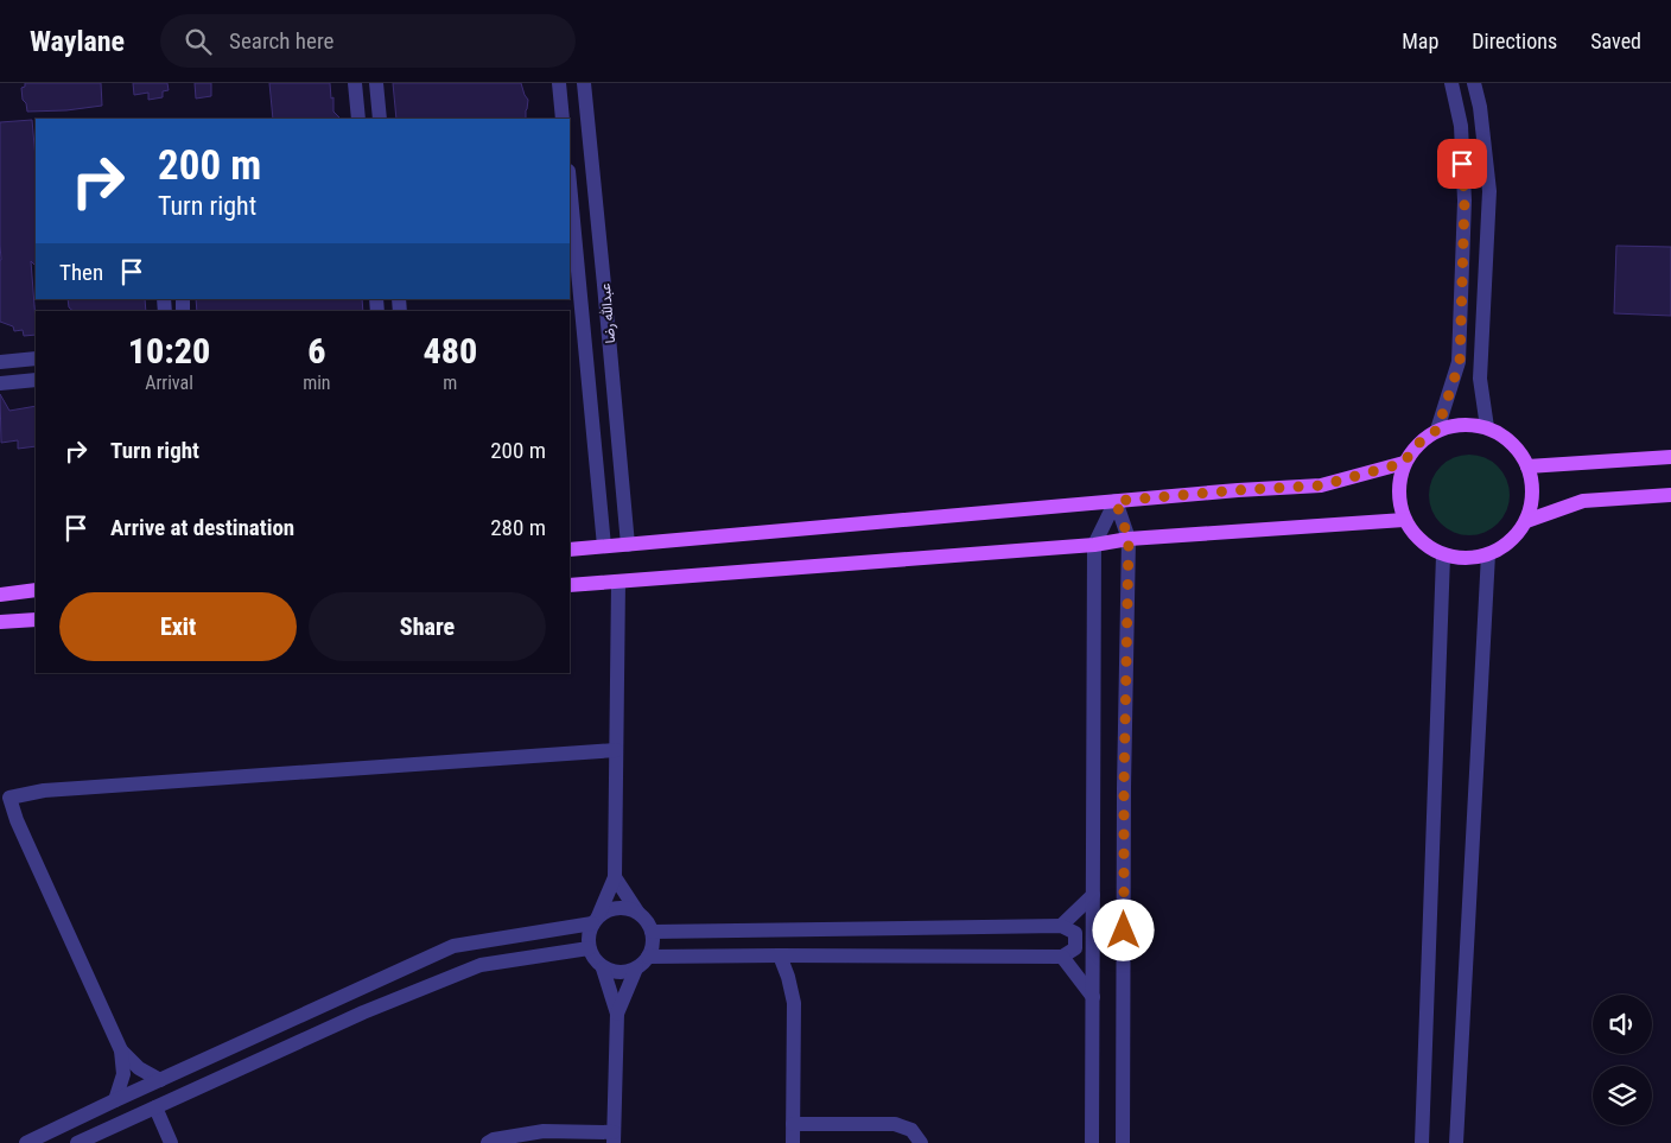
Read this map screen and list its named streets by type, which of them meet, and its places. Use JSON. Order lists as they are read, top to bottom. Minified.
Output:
{"streets":{"street":["عبدالله رضا"]},"page":{"header":"Waylane","search":"Search here","nav":["Map","Directions","Saved"],"turn":["200 m","Turn right"],"then":"Then","eta":["10:20","Arrival","6","min","480","m"],"list":[{"name":"Turn right","value":"200 m"},{"name":"Arrive at destination","value":"280 m"}],"buttons":["Exit","Share"]}}
